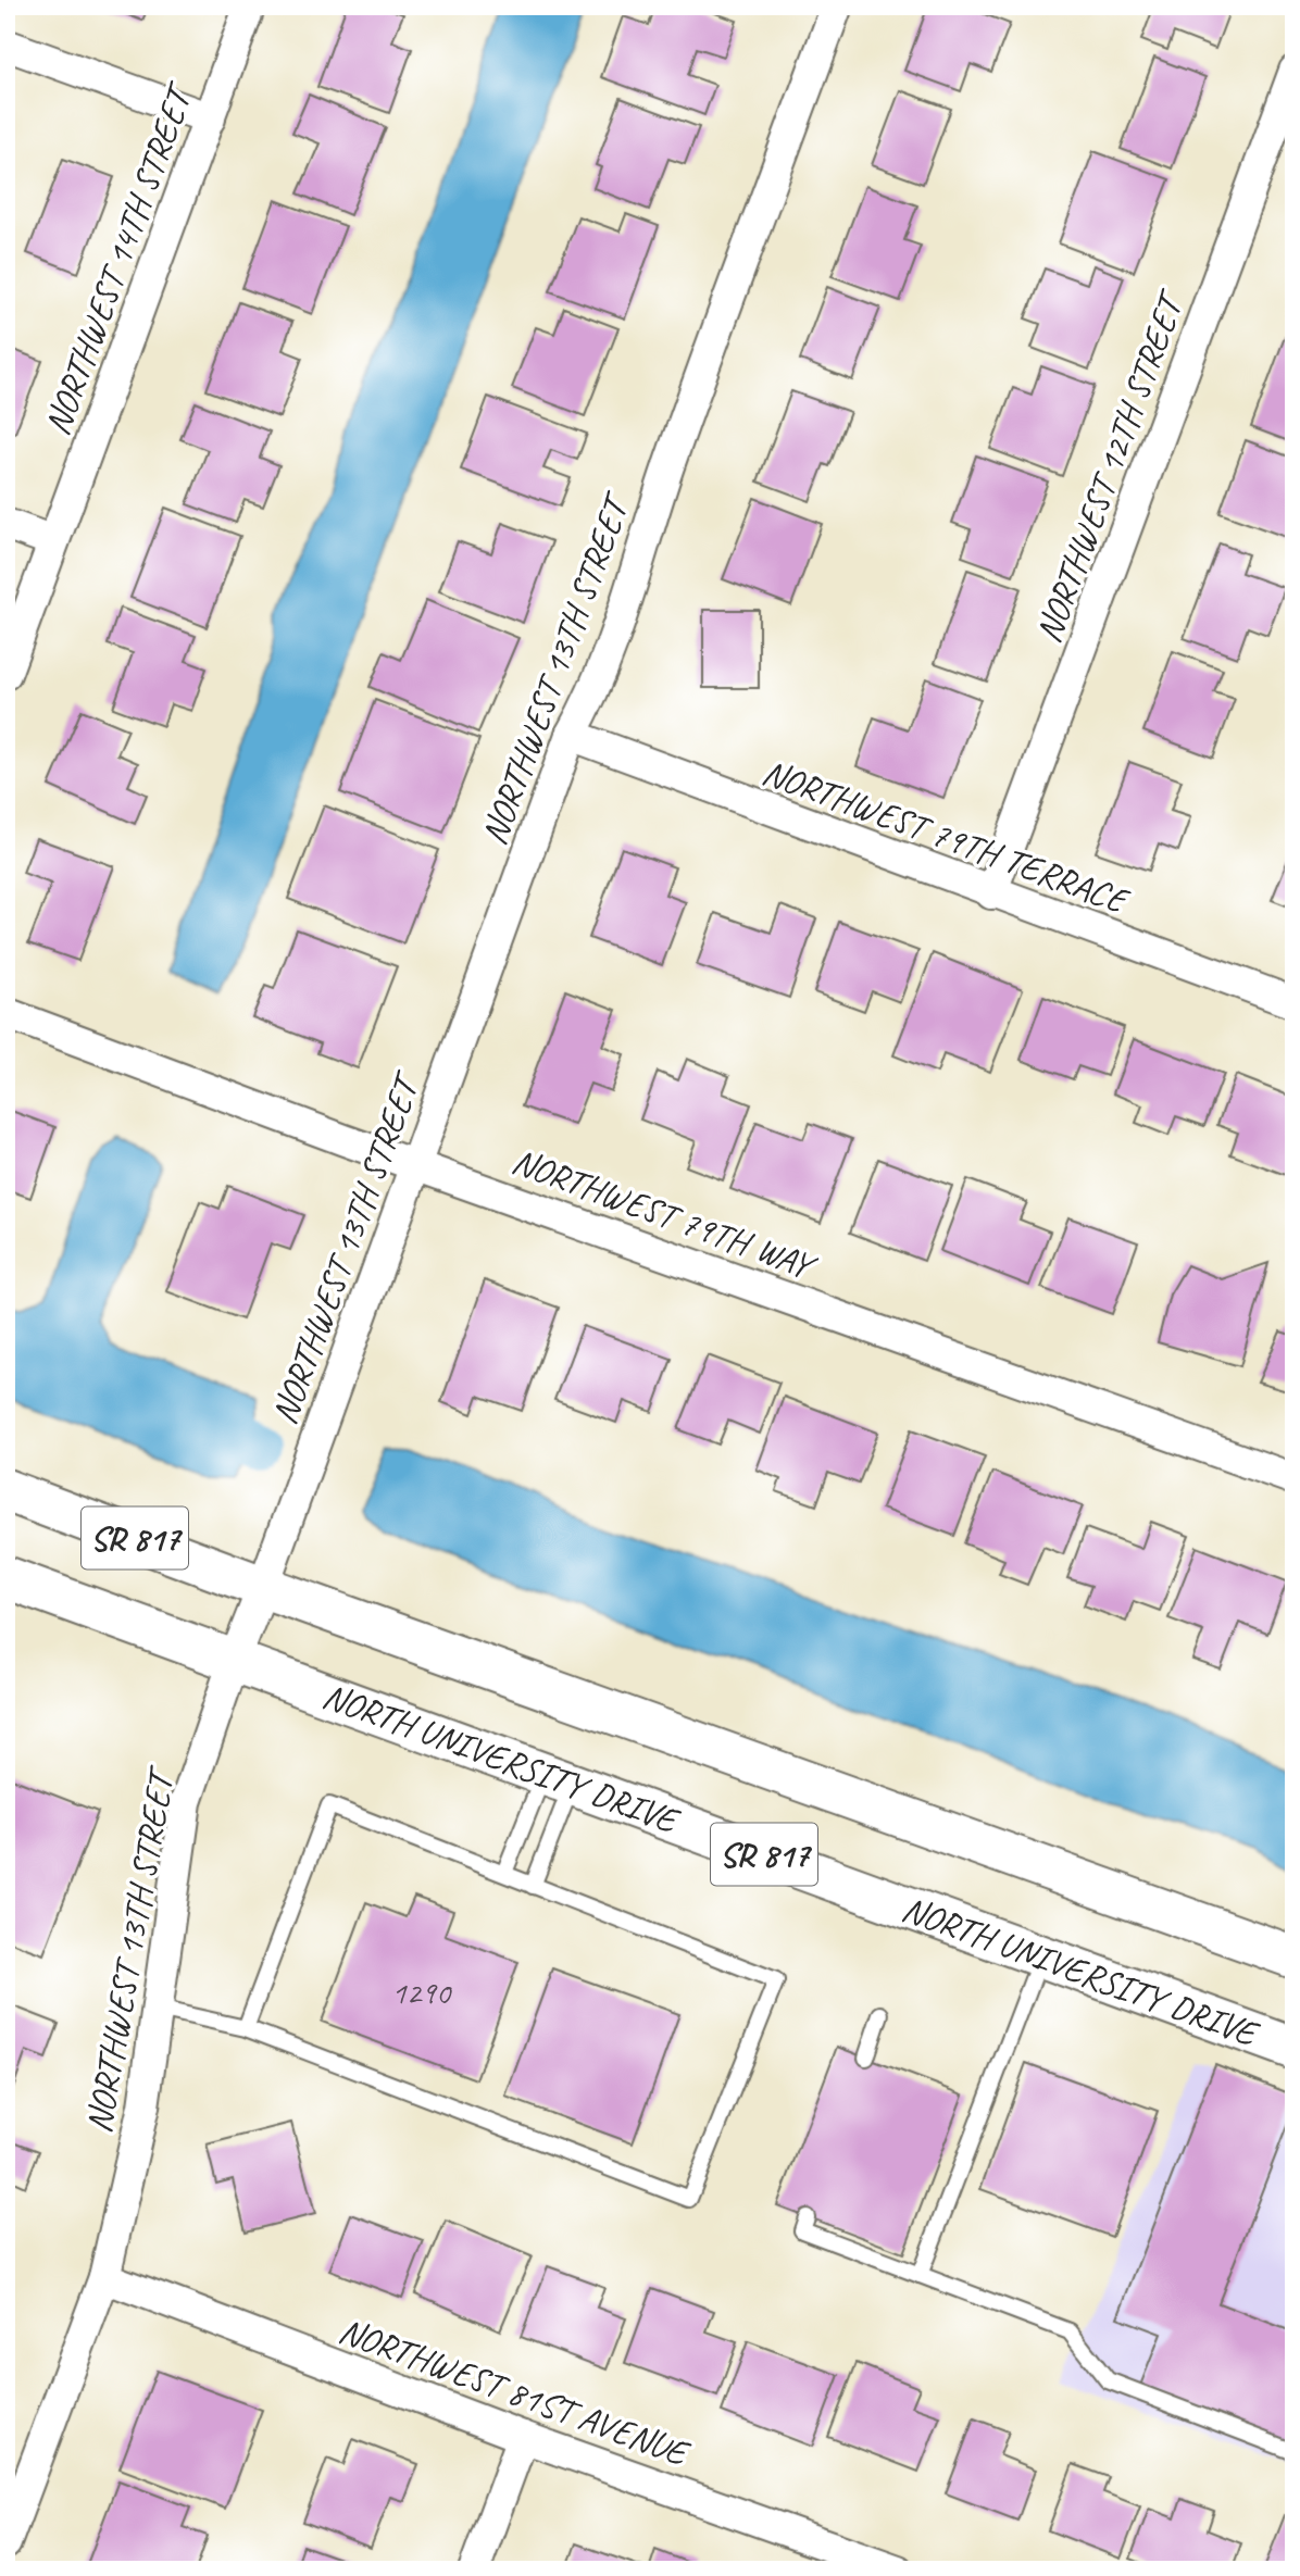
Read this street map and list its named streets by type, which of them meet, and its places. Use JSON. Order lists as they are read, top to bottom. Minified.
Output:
{"streets":{"main road":["SR 817","NORTH UNIVERSITY DRIVE"],"street":["NORTHWEST 14TH STREET","NORTHWEST 12TH STREET","NORTHWEST 13TH STREET","NORTHWEST 79TH TERRACE","NORTHWEST 79TH WAY","NORTHWEST 81ST AVENUE"]},"crossings":[["NORTHWEST 12TH STREET","NORTHWEST 79TH TERRACE"],["NORTHWEST 13TH STREET","NORTHWEST 79TH TERRACE"],["NORTHWEST 13TH STREET","NORTHWEST 79TH WAY"],["NORTHWEST 13TH STREET","SR 817"],["NORTHWEST 13TH STREET","NORTH UNIVERSITY DRIVE"],["NORTHWEST 13TH STREET","NORTHWEST 81ST AVENUE"]],"house_numbers":["1290"]}
